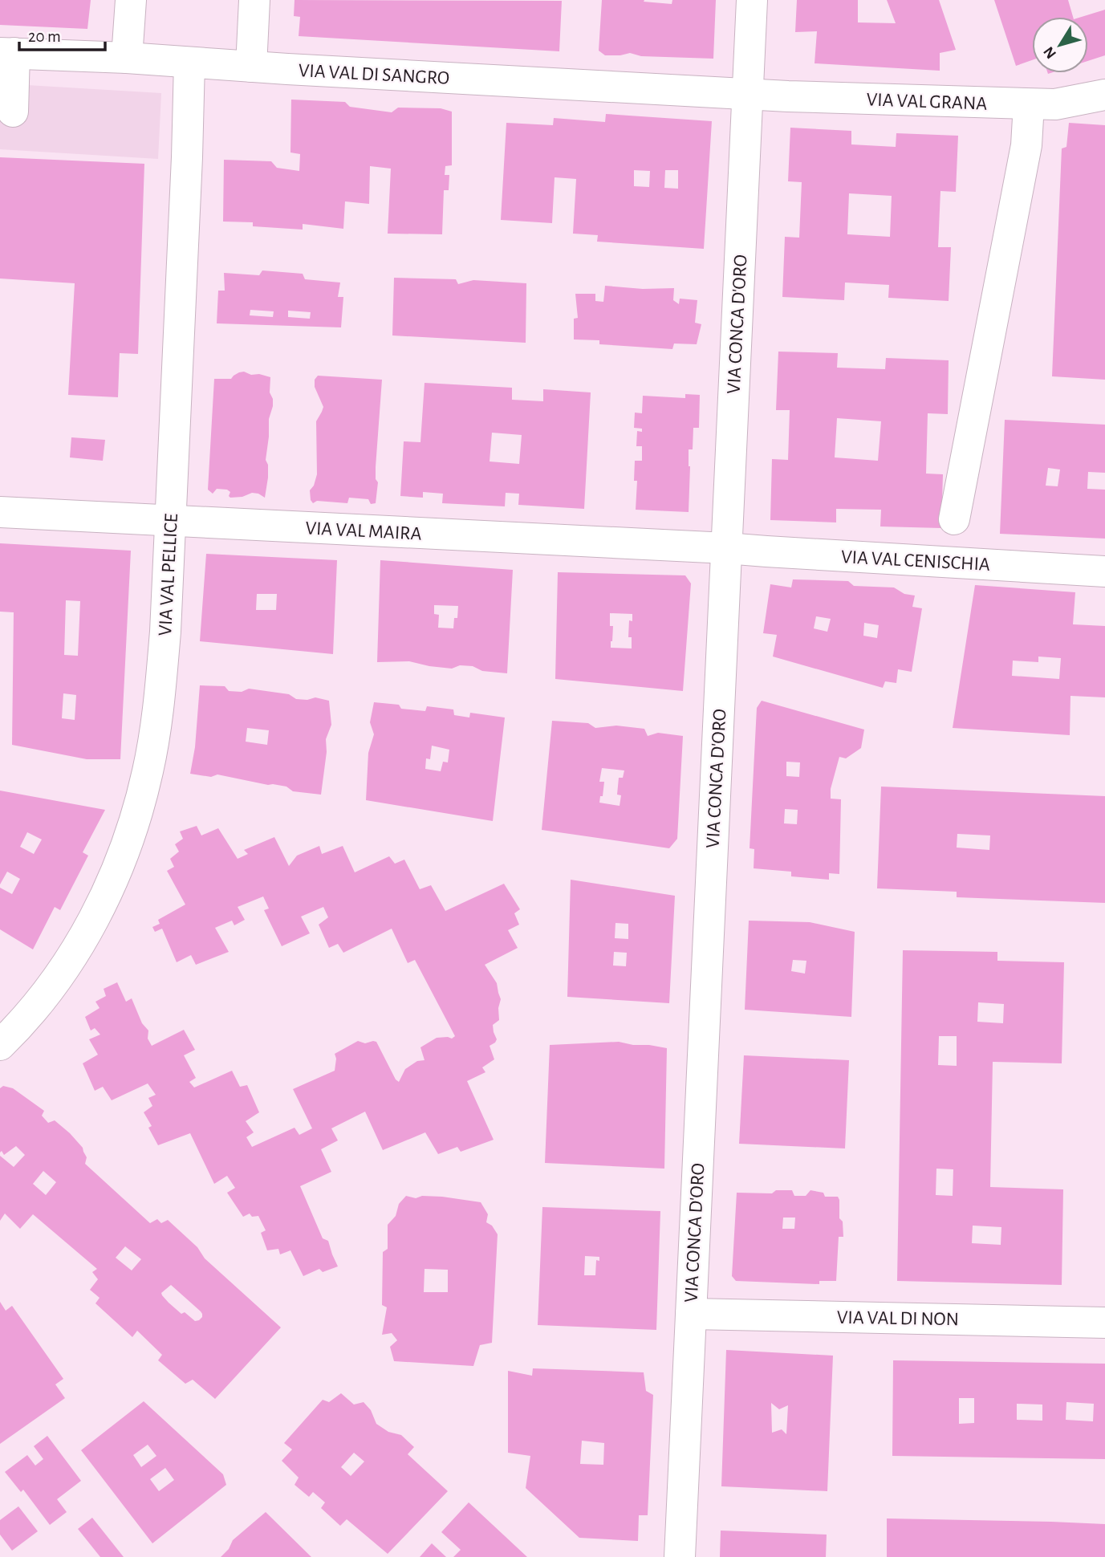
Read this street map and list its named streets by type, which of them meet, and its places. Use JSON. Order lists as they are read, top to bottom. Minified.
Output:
{"streets":{"street":["VIA VAL DI SANGRO","VIA VAL GRANA","VIA CONCA D'ORO","VIA VAL MAIRA","VIA VAL CENISCHIA","VIA VAL PELLICE","VIA VAL DI NON"]},"crossings":[["VIA VAL DI SANGRO","VIA VAL GRANA"],["VIA VAL DI SANGRO","VIA CONCA D'ORO"],["VIA VAL DI SANGRO","VIA VAL PELLICE"],["VIA VAL GRANA","VIA CONCA D'ORO"],["VIA CONCA D'ORO","VIA VAL MAIRA"],["VIA CONCA D'ORO","VIA VAL CENISCHIA"],["VIA CONCA D'ORO","VIA VAL DI NON"],["VIA VAL MAIRA","VIA VAL CENISCHIA"],["VIA VAL MAIRA","VIA VAL PELLICE"]],"scale_bar":"20 m","north":"bottom left"}
